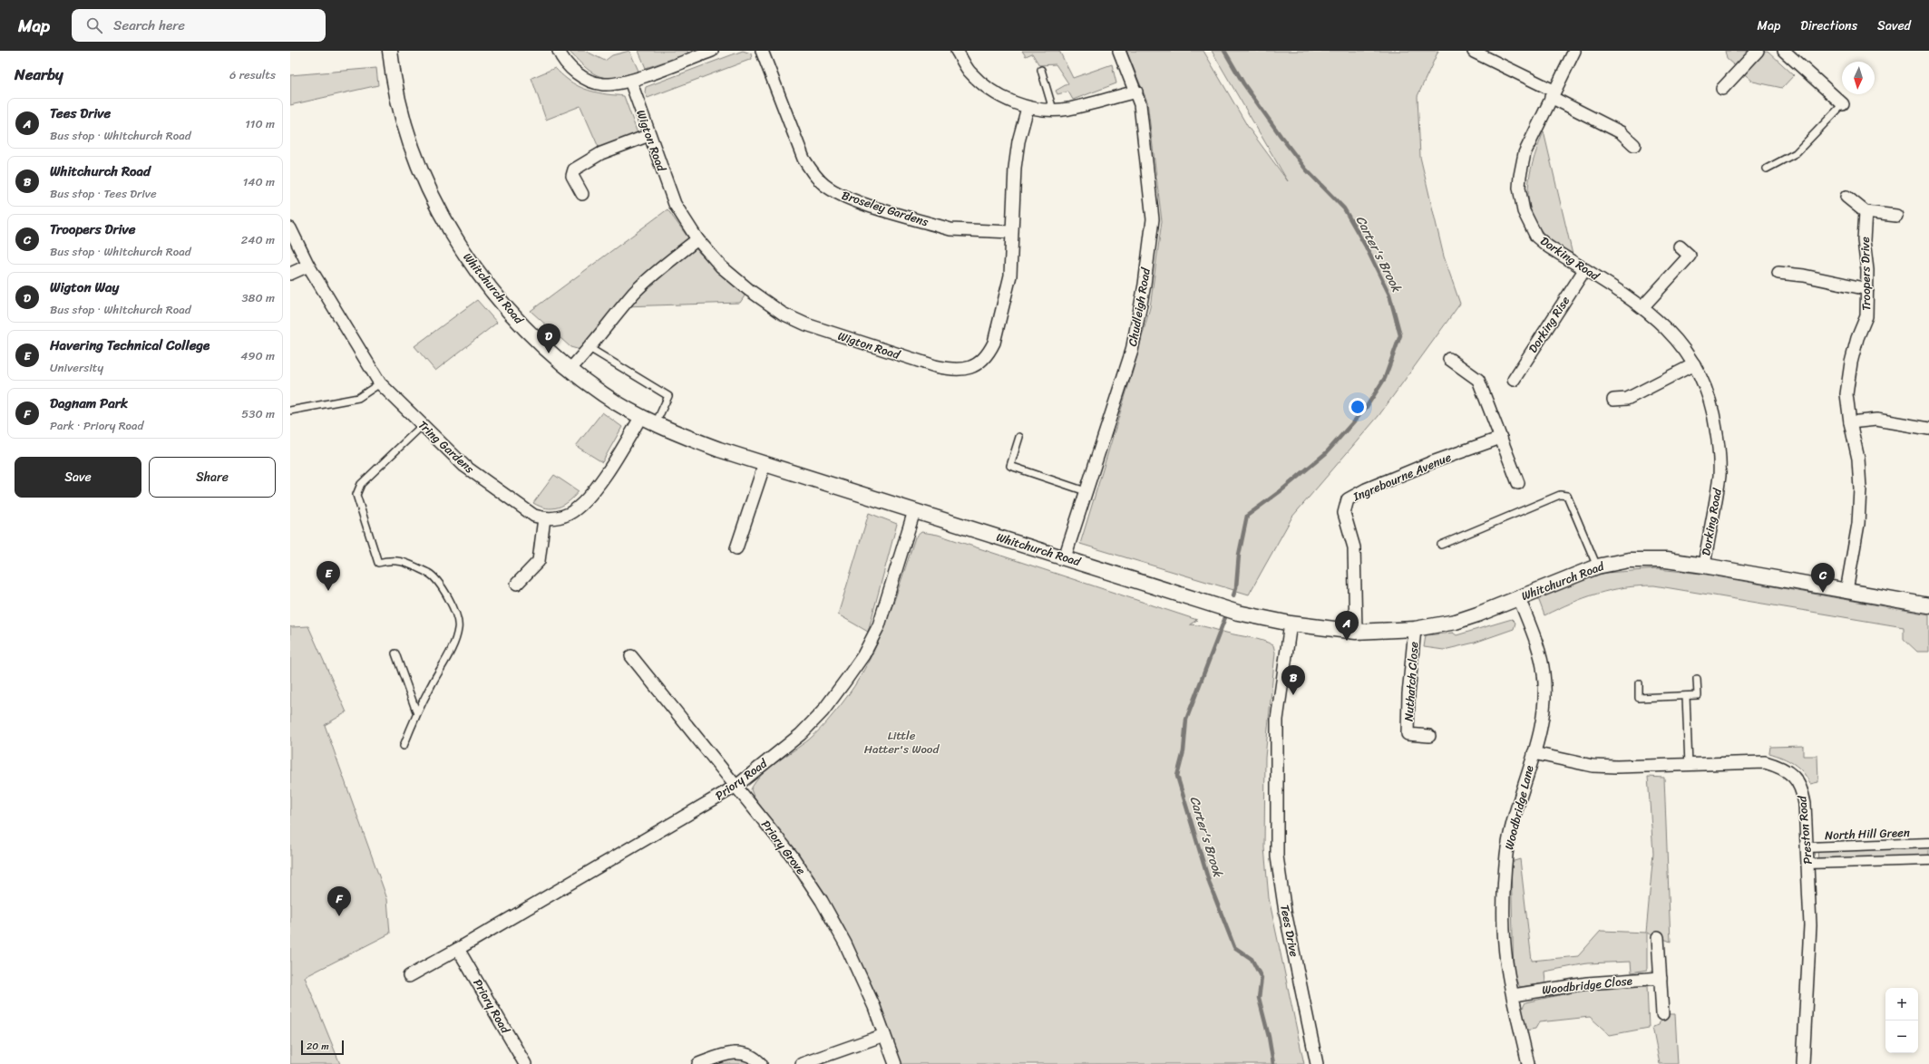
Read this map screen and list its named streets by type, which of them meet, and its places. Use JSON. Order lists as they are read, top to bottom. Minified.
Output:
{"streets":{"street":["Wigton Road","Broseley Gardens","Dorking Road","Troopers Drive","Whitchurch Road","Chudleigh Road","Dorking Rise","Tring Gardens","Ingrebourne Avenue","Nuthatch Close","Priory Road","Woodbridge Lane","Preston Road","North Hill Green","Priory Grove","Tees Drive","Woodbridge Close"]},"crossings":[["Wigton Road","Broseley Gardens"],["Dorking Road","Whitchurch Road"],["Dorking Road","Dorking Rise"],["Troopers Drive","Whitchurch Road"],["Whitchurch Road","Chudleigh Road"],["Whitchurch Road","Tring Gardens"],["Whitchurch Road","Ingrebourne Avenue"],["Whitchurch Road","Nuthatch Close"],["Whitchurch Road","Priory Road"],["Whitchurch Road","Woodbridge Lane"],["Whitchurch Road","Tees Drive"],["Priory Road","Priory Grove"],["Woodbridge Lane","Preston Road"],["Woodbridge Lane","Woodbridge Close"],["Preston Road","North Hill Green"]],"water":["Carter's Brook"],"parks":["Little Hatter's Wood"],"scale_bar":"20 m","north":"bottom","page":{"header":"Map","search":"Search here","nav":["Map","Directions","Saved"],"heading":["Nearby","6 results"],"list":[{"mark":"A","name":"Tees Drive","note":"Bus stop · Whitchurch Road","value":"110 m"},{"mark":"B","name":"Whitchurch Road","note":"Bus stop · Tees Drive","value":"140 m"},{"mark":"C","name":"Troopers Drive","note":"Bus stop · Whitchurch Road","value":"240 m"},{"mark":"D","name":"Wigton Way","note":"Bus stop · Whitchurch Road","value":"380 m"},{"mark":"E","name":"Havering Technical College","note":"University","value":"490 m"},{"mark":"F","name":"Dagnam Park","note":"Park · Priory Road","value":"530 m"}],"pins":["D","E","C","A","B","F"],"buttons":["Save","Share"],"map_buttons":["+","−"],"scale":"20 m"}}
